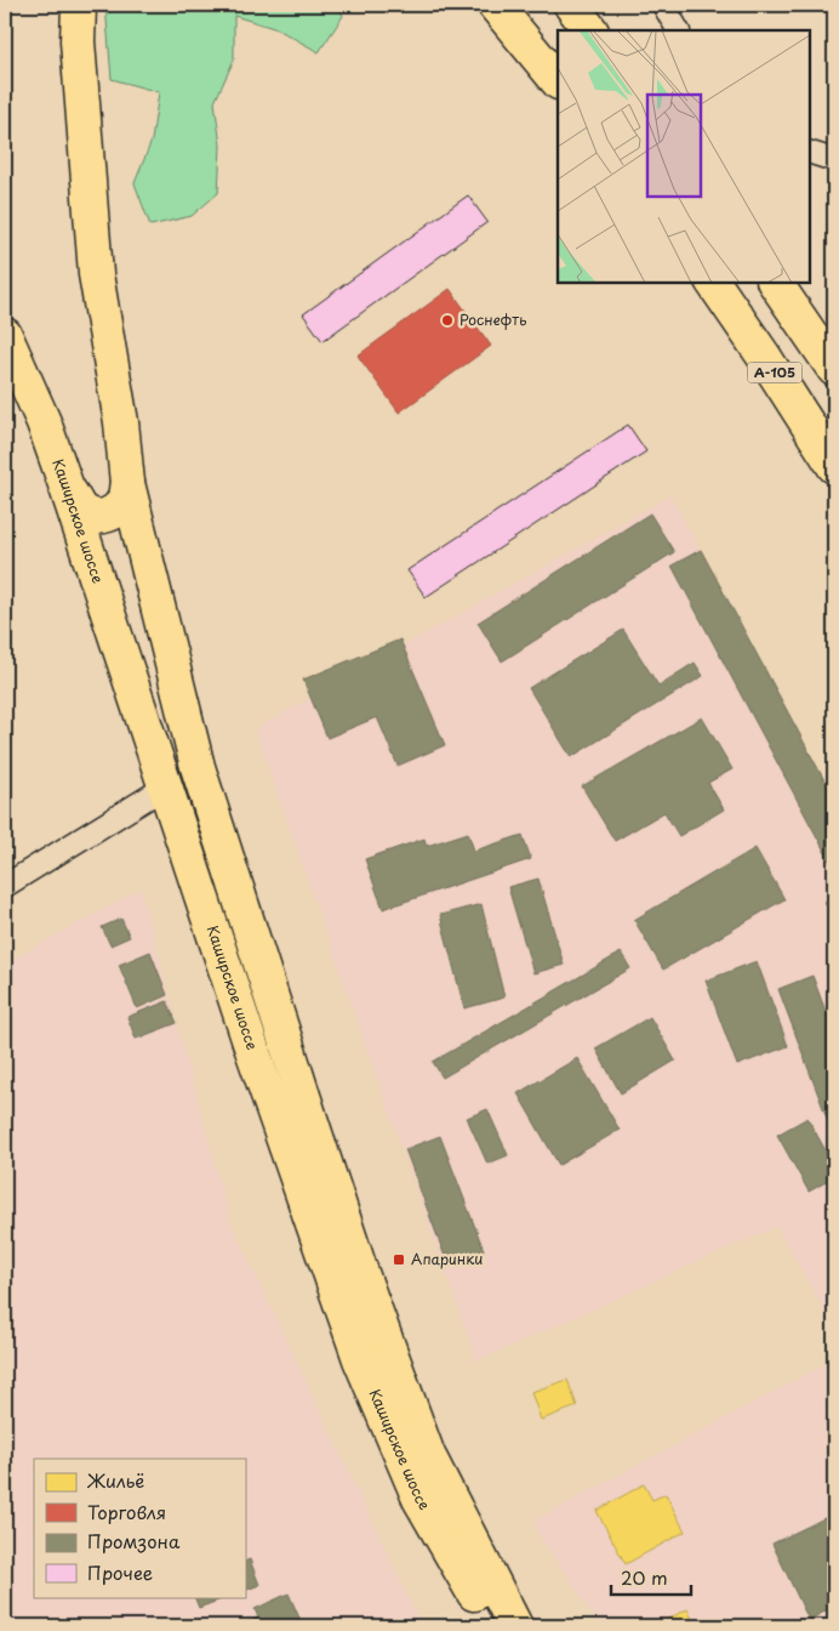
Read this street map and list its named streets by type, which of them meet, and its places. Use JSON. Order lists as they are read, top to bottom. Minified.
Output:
{"streets":{"main road":["А-105","Каширское шоссе"]},"places":{"other":["Роснефть"],"transit":["Апаринки"]},"legend":["Жильё","Торговля","Промзона","Прочее"],"scale_bar":"20 m"}
